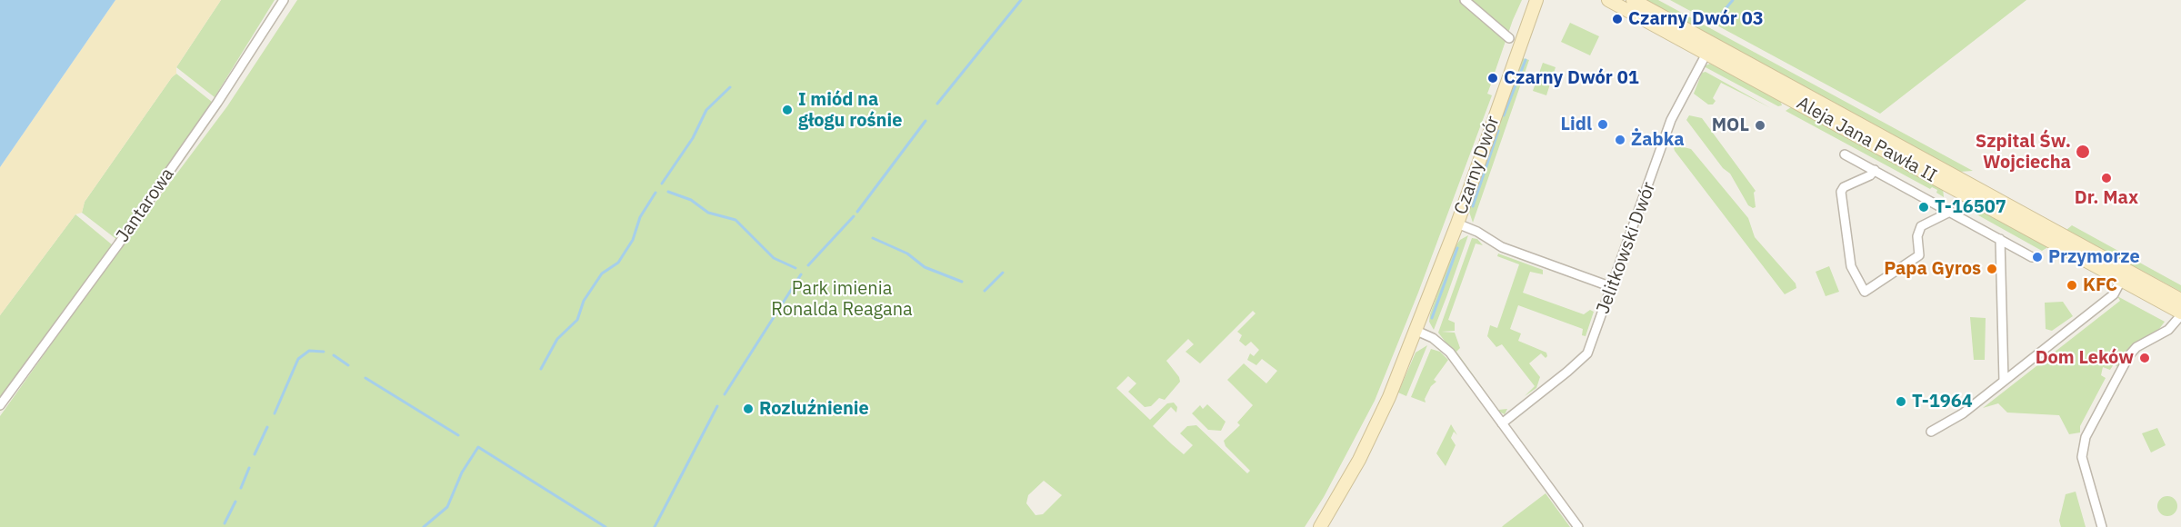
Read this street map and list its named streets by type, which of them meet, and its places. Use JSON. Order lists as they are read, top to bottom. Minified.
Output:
{"streets":{"main road":["Aleja Jana Pawła II","Czarny Dwór"],"street":["Jantarowa","Jelitkowski Dwór"]},"crossings":[["Aleja Jana Pawła II","Jelitkowski Dwór"]],"parks":["Park imienia Ronalda Reagana"],"places":["Czarny Dwór 03","Czarny Dwór 01","I miód na głogu rośnie","Lidl","MOL","Żabka","Szpital Św. Wojciecha","Dr. Max","T-16507","Przymorze","Papa Gyros","KFC","Dom Leków","T-1964","Rozluźnienie"]}
